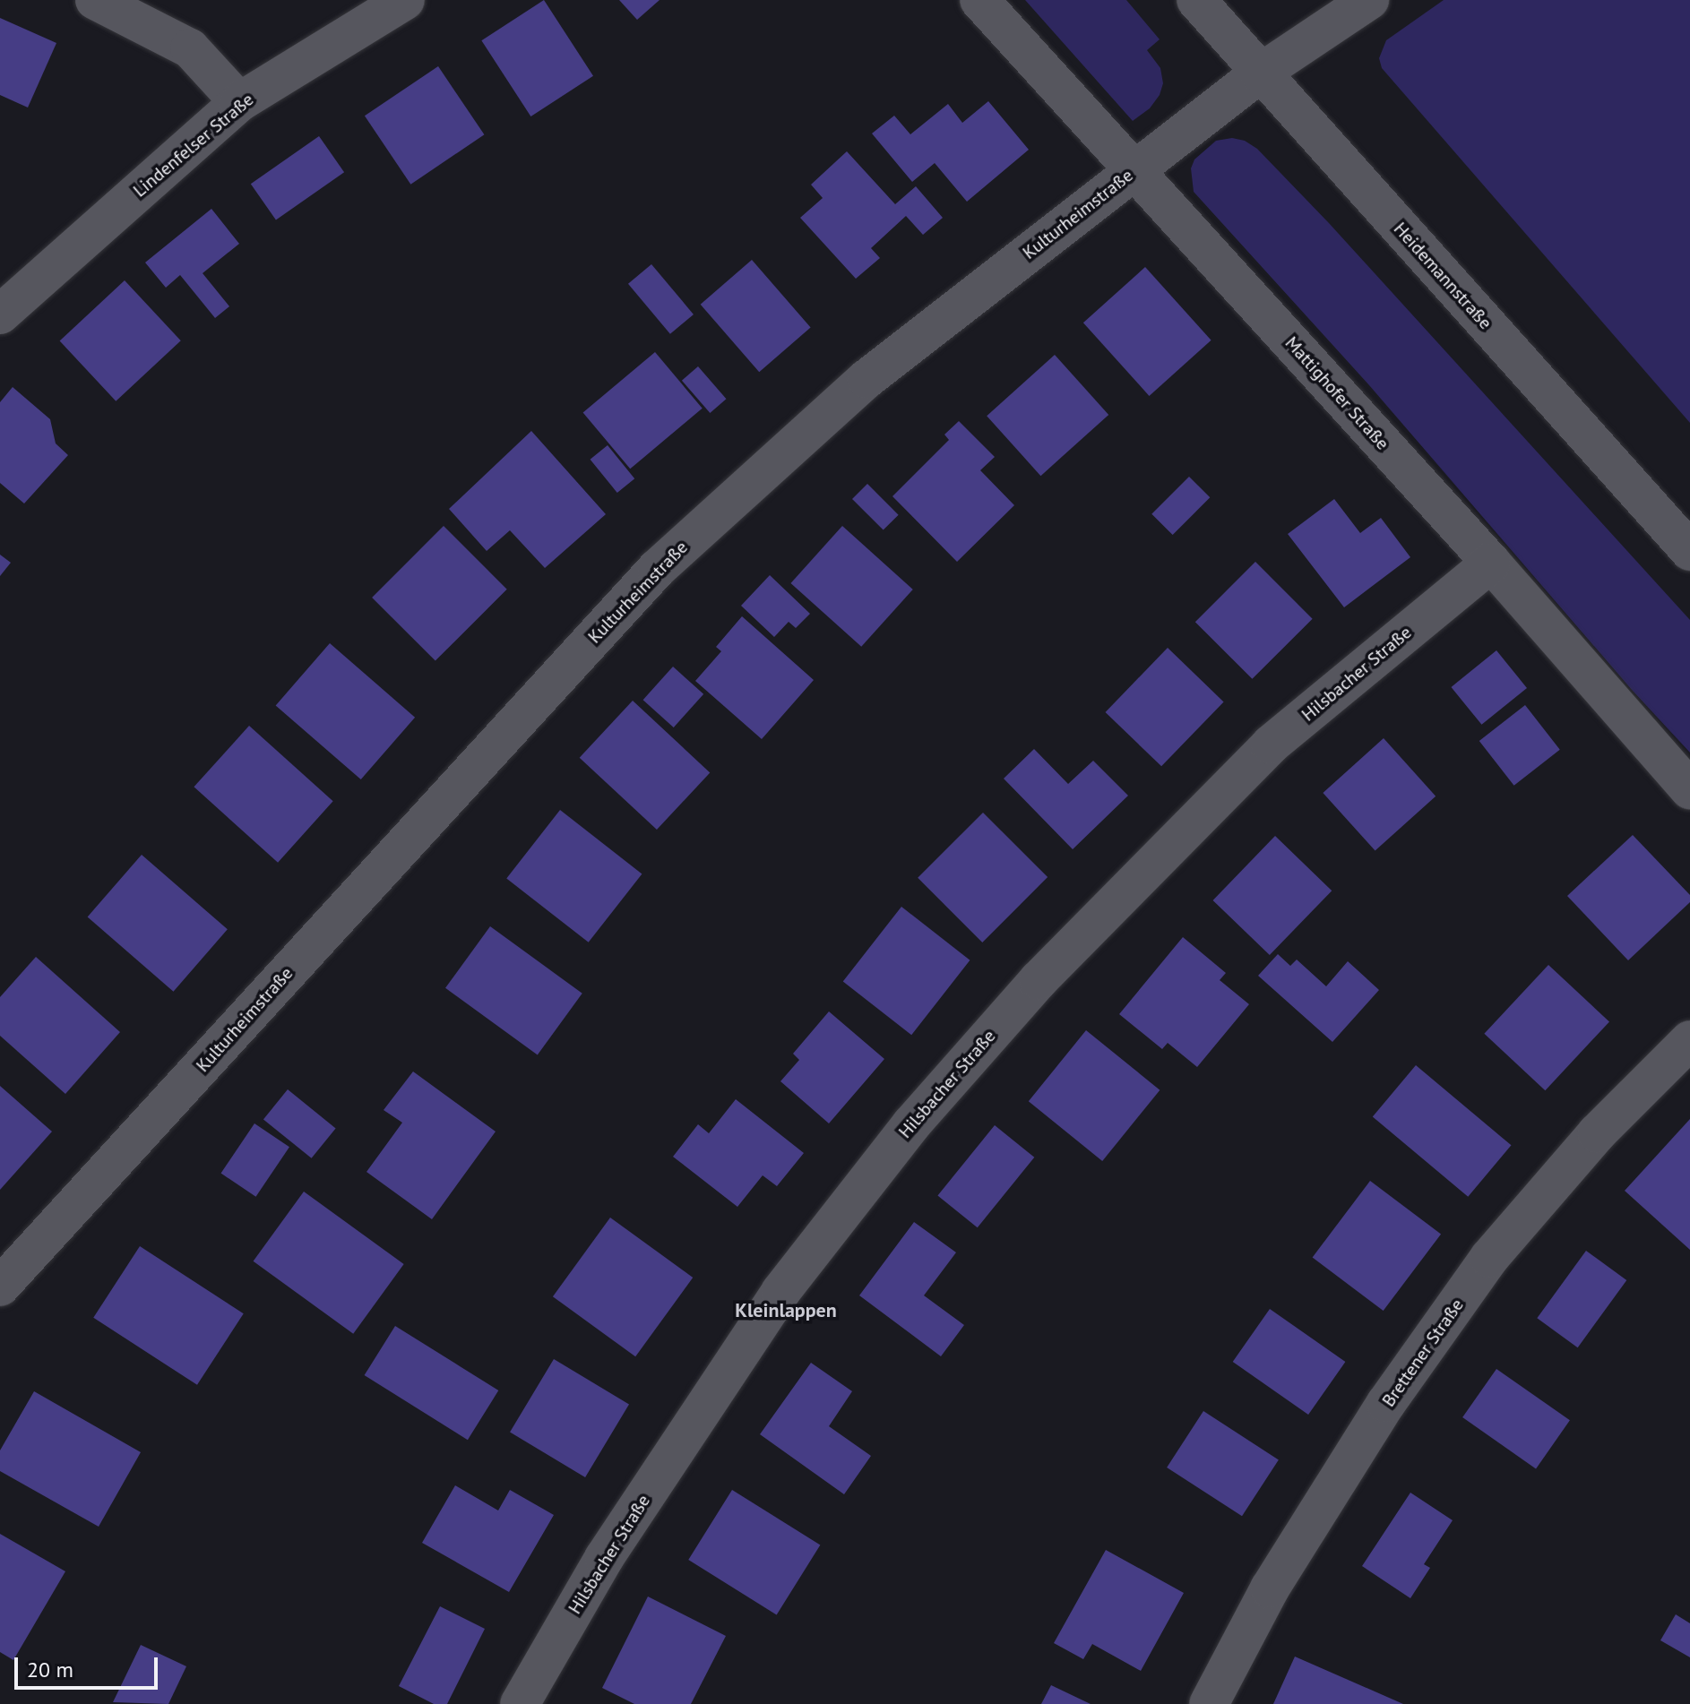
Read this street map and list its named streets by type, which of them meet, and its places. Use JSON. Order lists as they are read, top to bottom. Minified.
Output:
{"streets":{"street":["Lindenfelser Straße","Kulturheimstraße","Heidemannstraße","Mattighofer Straße","Hilsbacher Straße","Brettener Straße"]},"crossings":[["Kulturheimstraße","Heidemannstraße"],["Kulturheimstraße","Mattighofer Straße"],["Mattighofer Straße","Hilsbacher Straße"]],"districts":["Kleinlappen"],"scale_bar":"20 m"}
